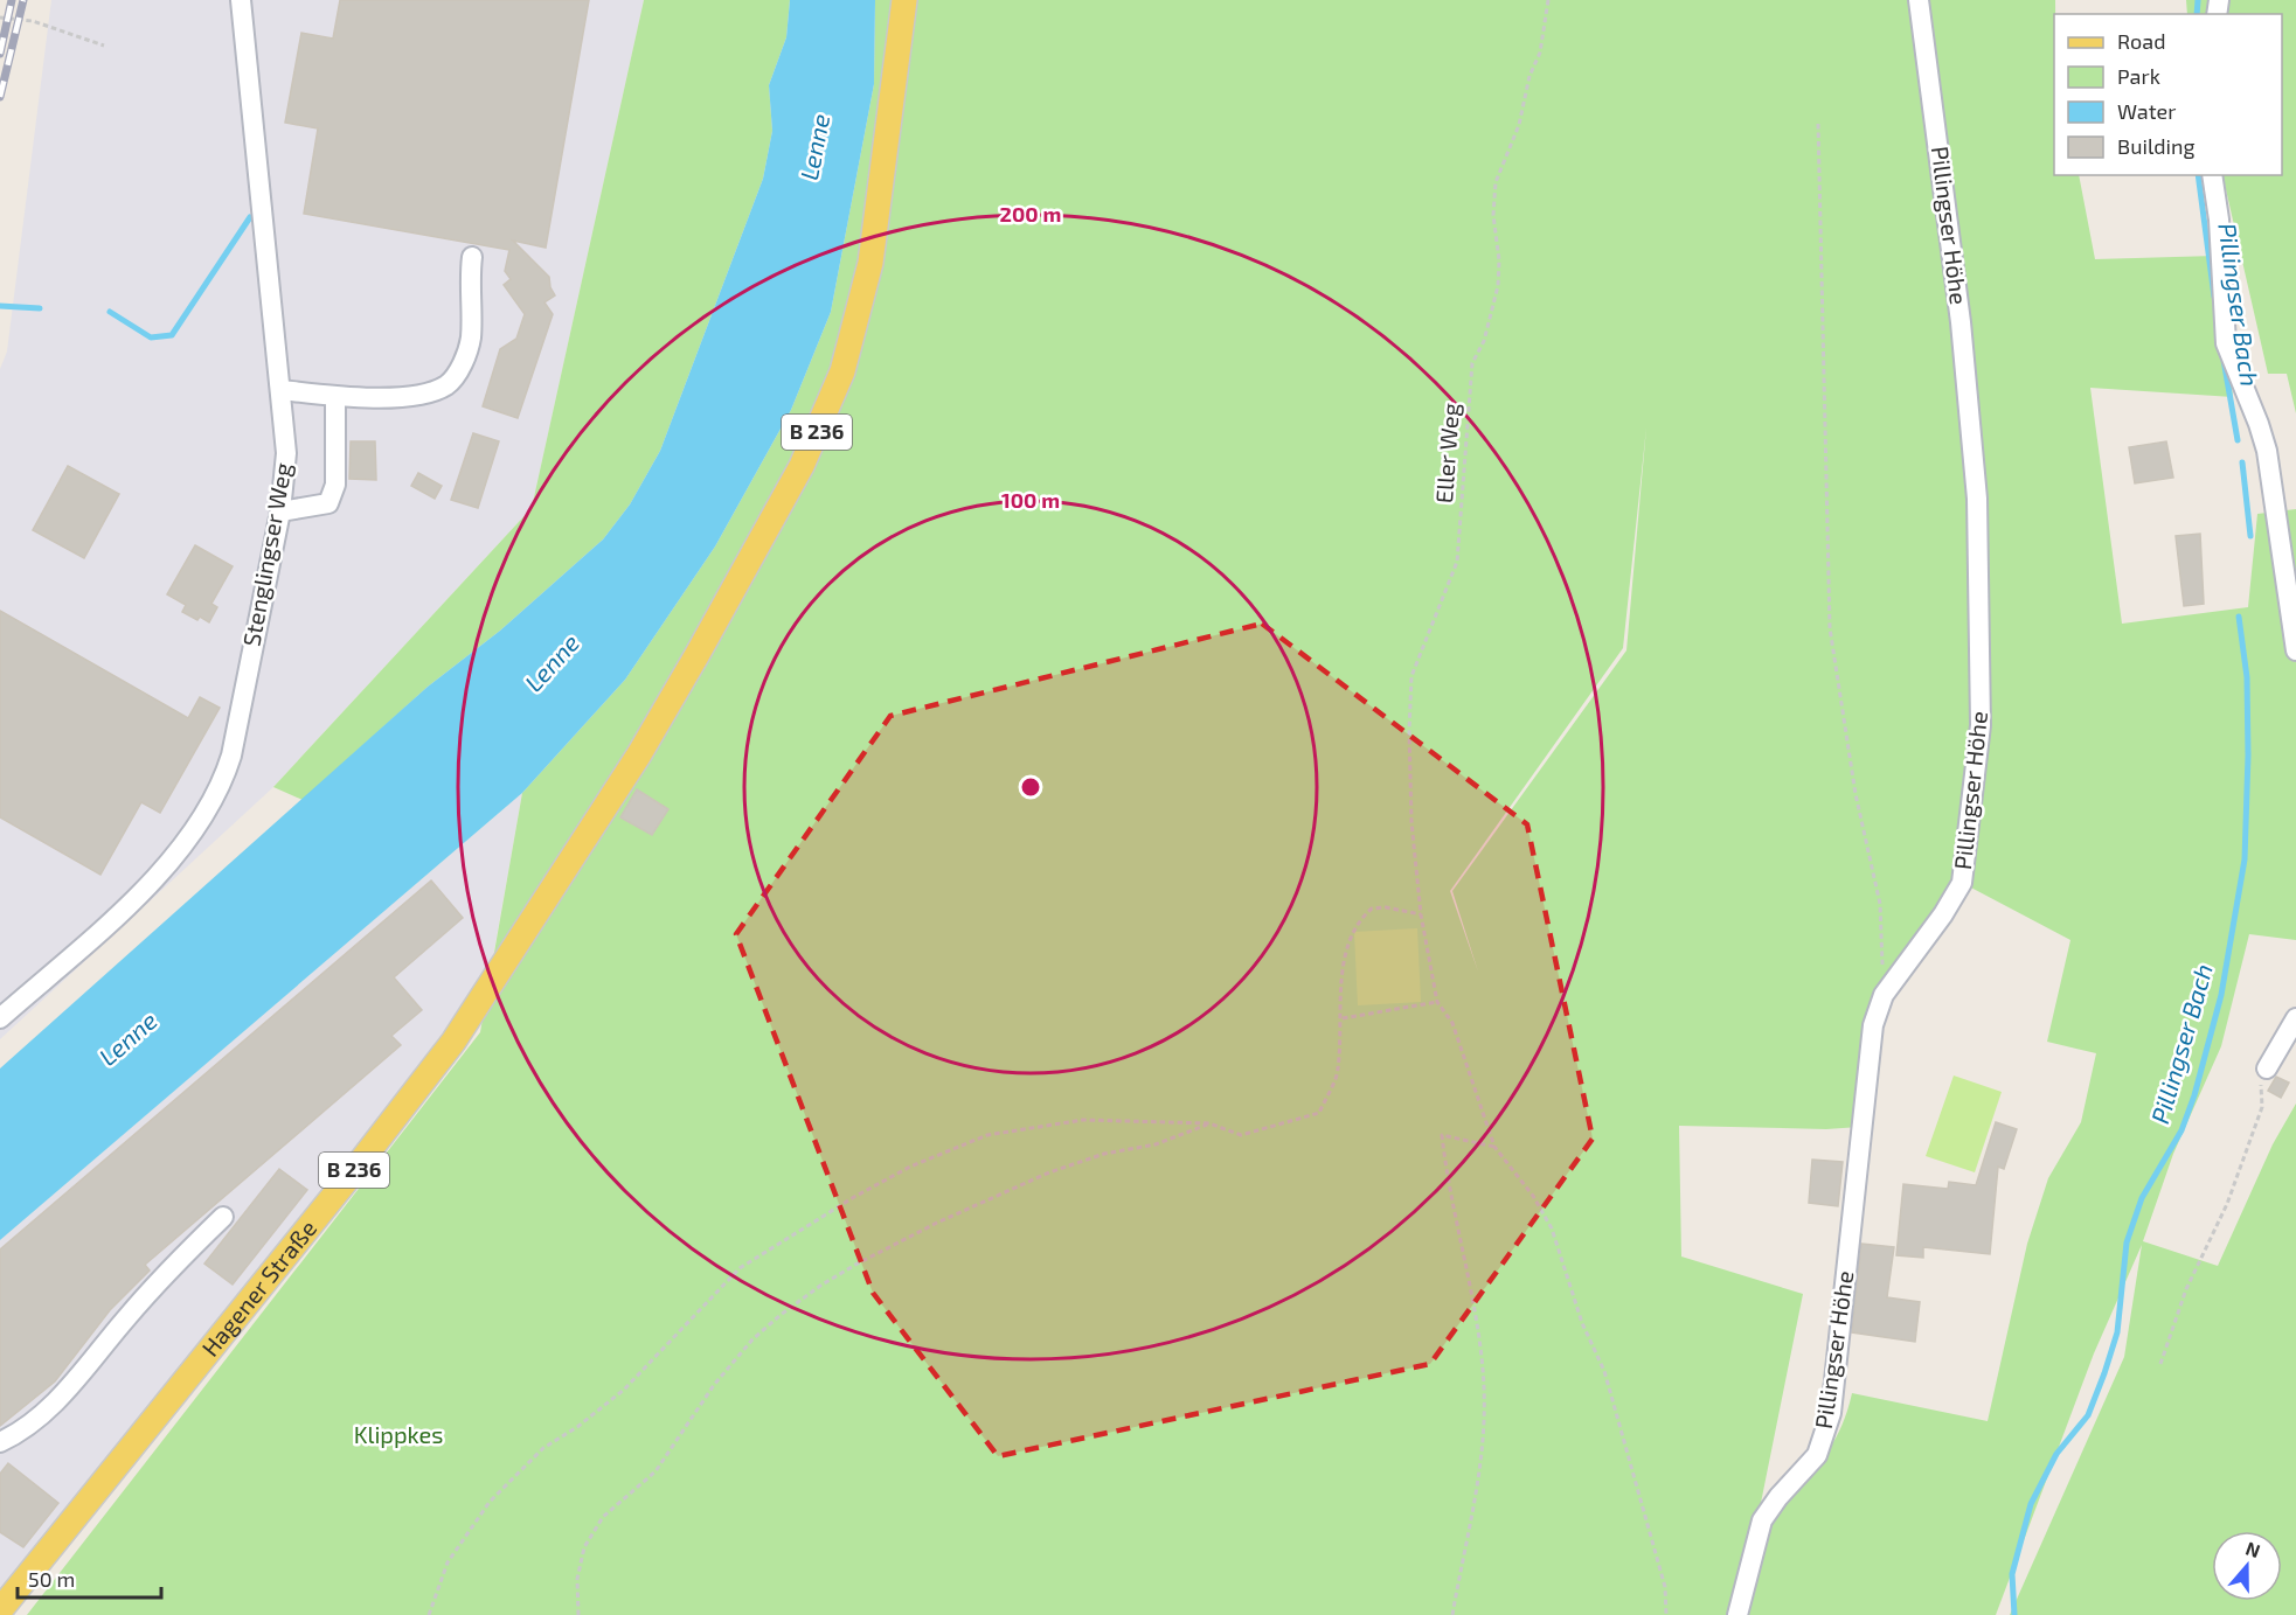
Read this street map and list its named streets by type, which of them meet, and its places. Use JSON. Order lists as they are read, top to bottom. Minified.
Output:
{"streets":{"main road":["B 236","Hagener Straße"],"street":["Pillingser Höhe","Stenglingser Weg"],"path":["Eller Weg"]},"water":["Lenne","Pillingser Bach"],"parks":["Klippkes"],"legend":["Road","Park","Water","Building"],"scale_bar":"50 m","north":"top","rings":["200 m","100 m"]}
